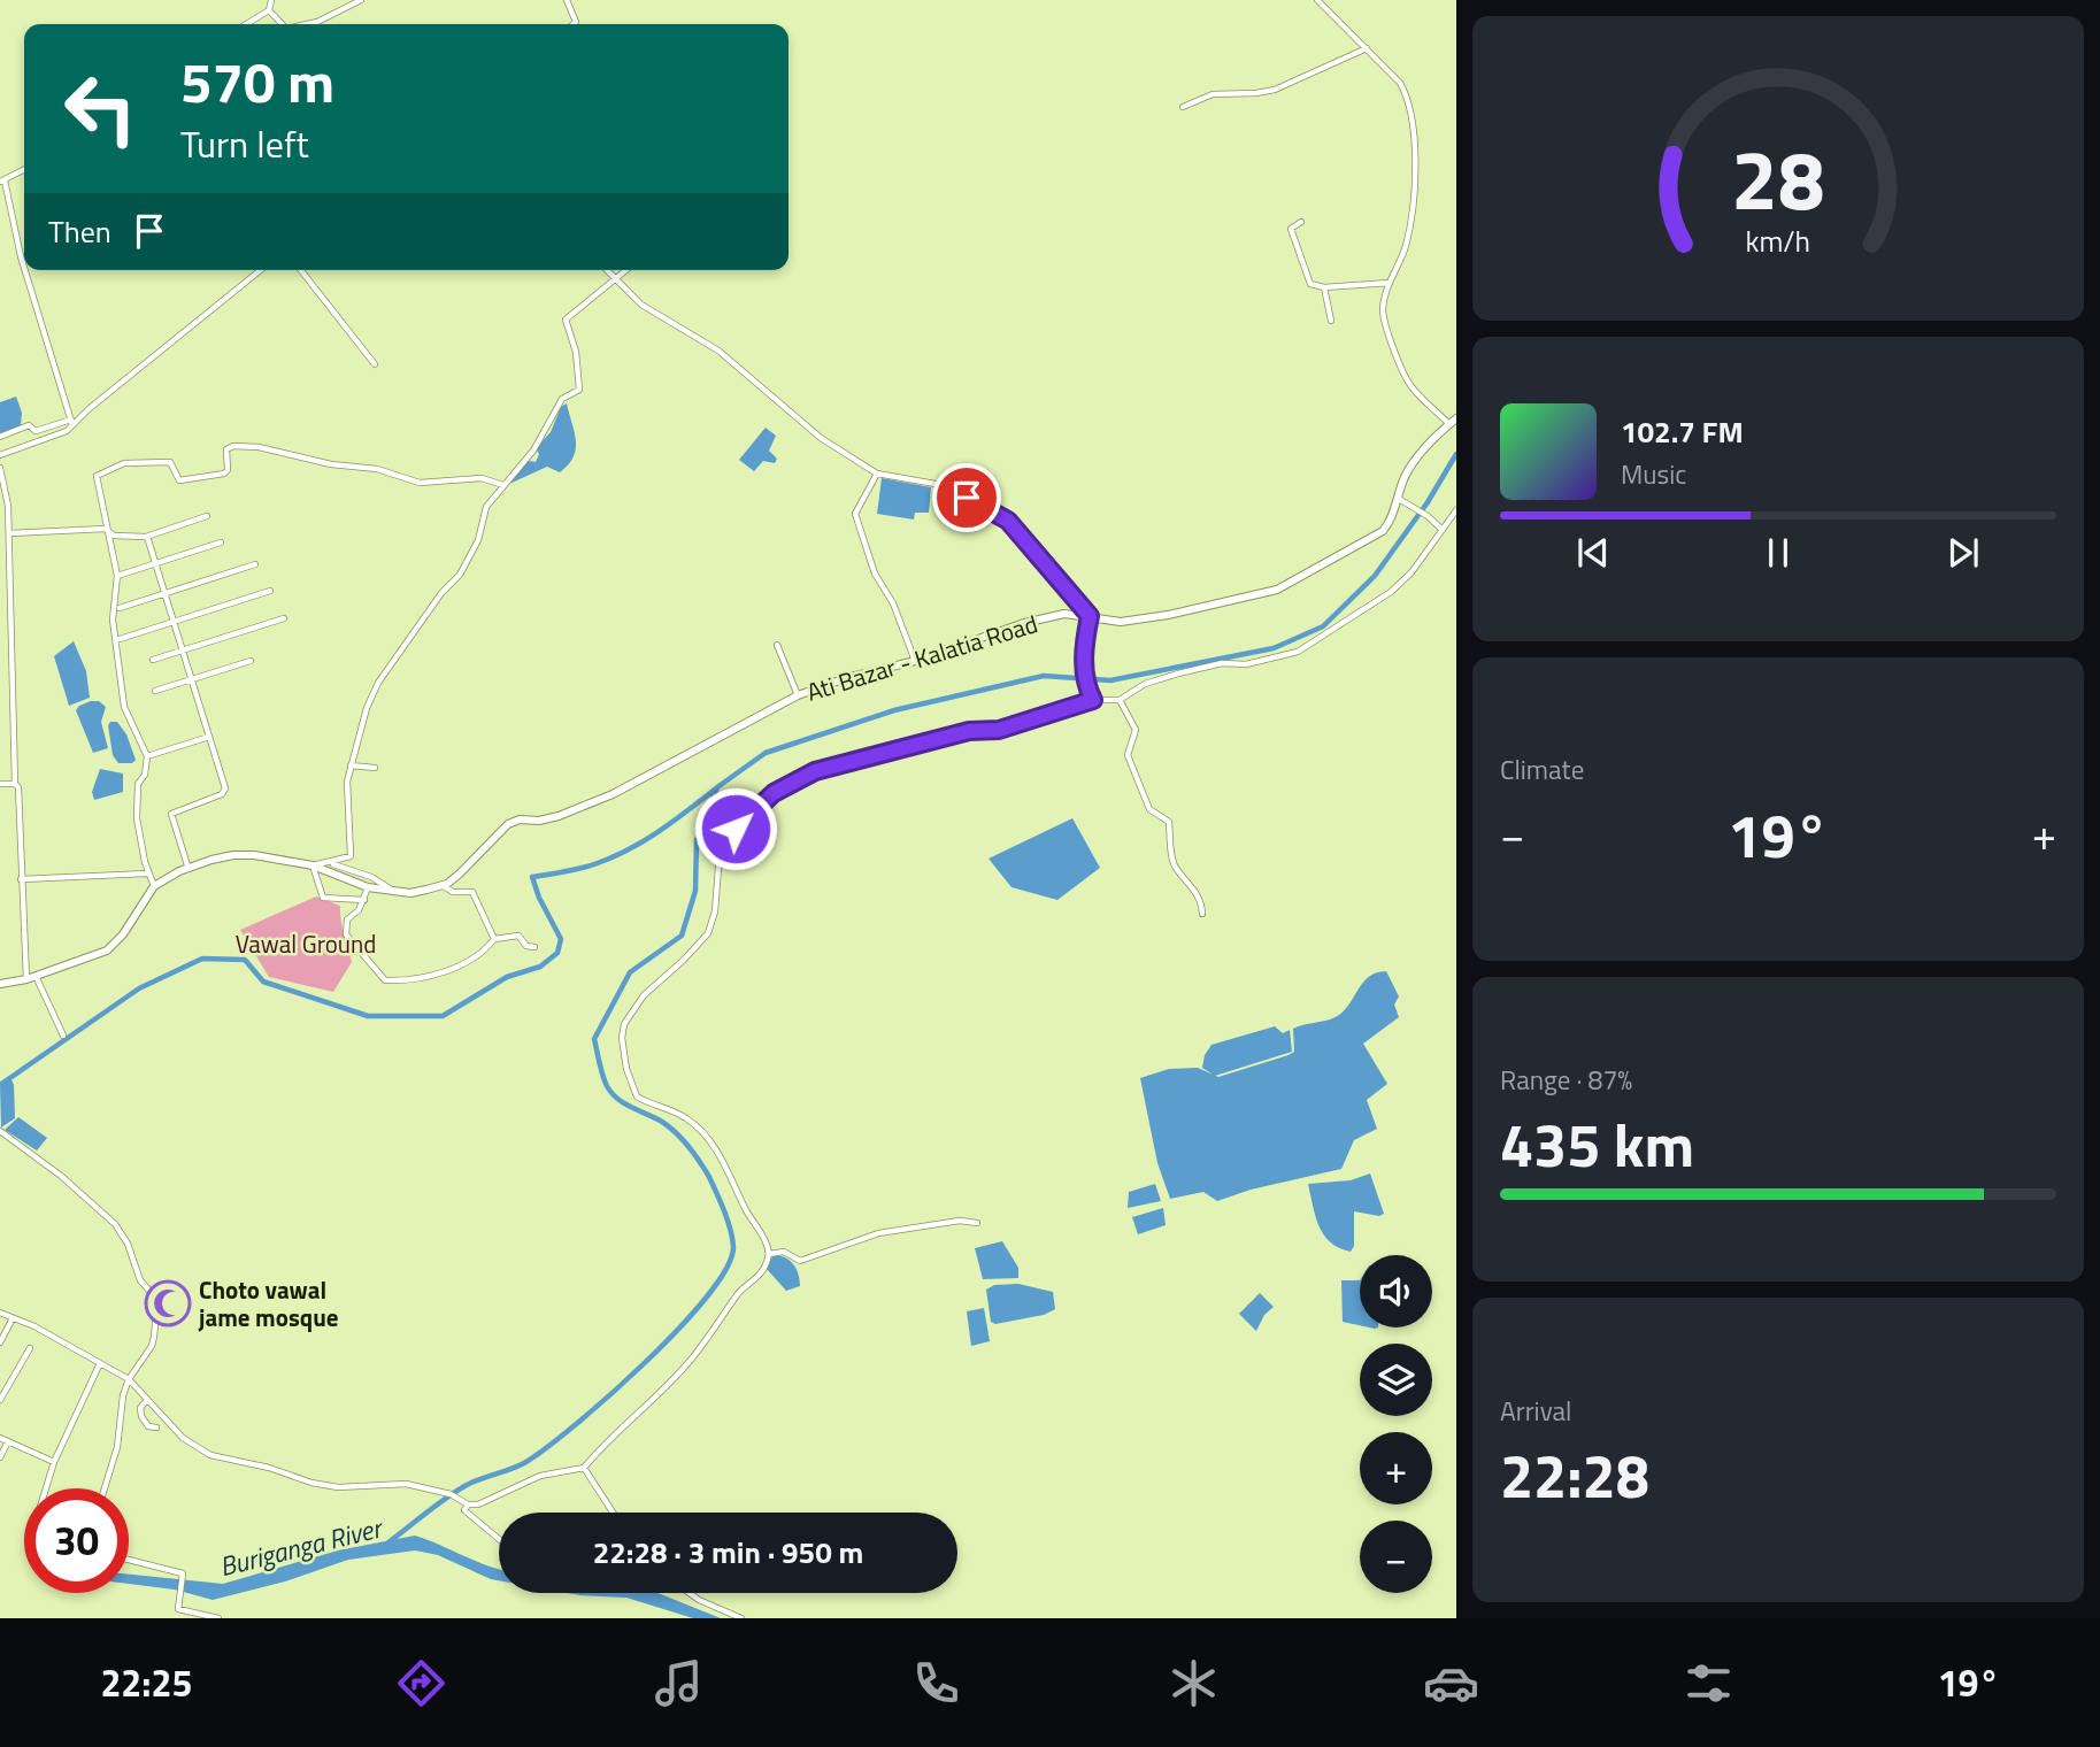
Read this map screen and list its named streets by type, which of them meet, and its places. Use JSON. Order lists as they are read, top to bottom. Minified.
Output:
{"streets":{"main road":["Ati Bazar - Kalatia Road"]},"water":["Buriganga River"],"parks":["Vawal Ground"],"places":{"mosque":["Choto vawal jame mosque"]},"page":{"turn":["570 m","Turn left"],"then":"Then","song":["102.7 FM","Music"],"tile":["Climate",["Range · 87%","435 km"],["Arrival","22:28"]],"heat":["−","19°","+"],"map_buttons":["+","−"],"limit":"30","trip":"22:28 · 3 min · 950 m","tabs":["22:25","19°"],"gauge":["28","km/h"]}}
